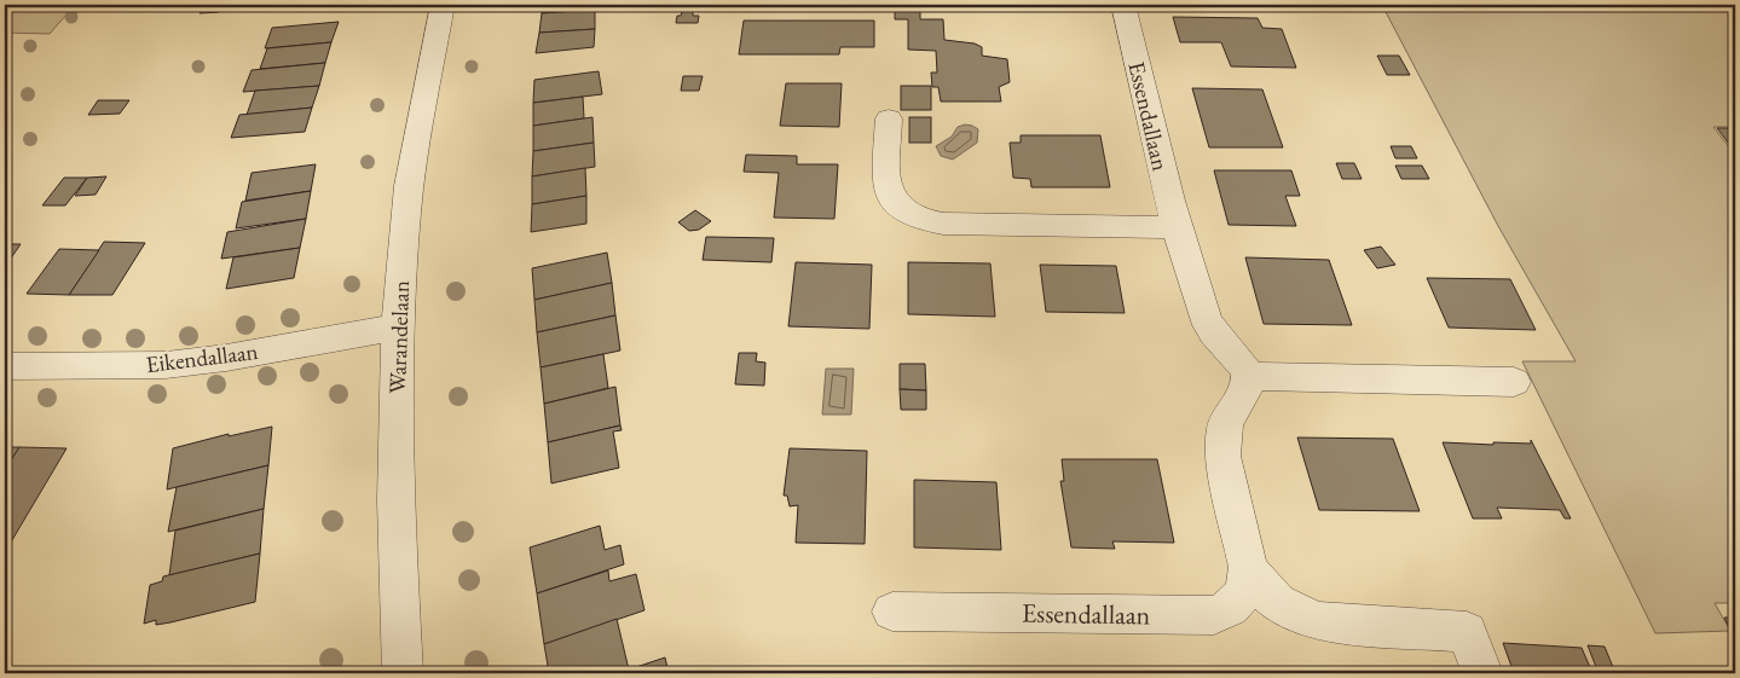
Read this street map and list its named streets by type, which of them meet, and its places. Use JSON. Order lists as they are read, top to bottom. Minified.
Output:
{"streets":{"street":["Essendallaan","Warandelaan","Eikendallaan"]},"crossings":[["Warandelaan","Eikendallaan"]]}
